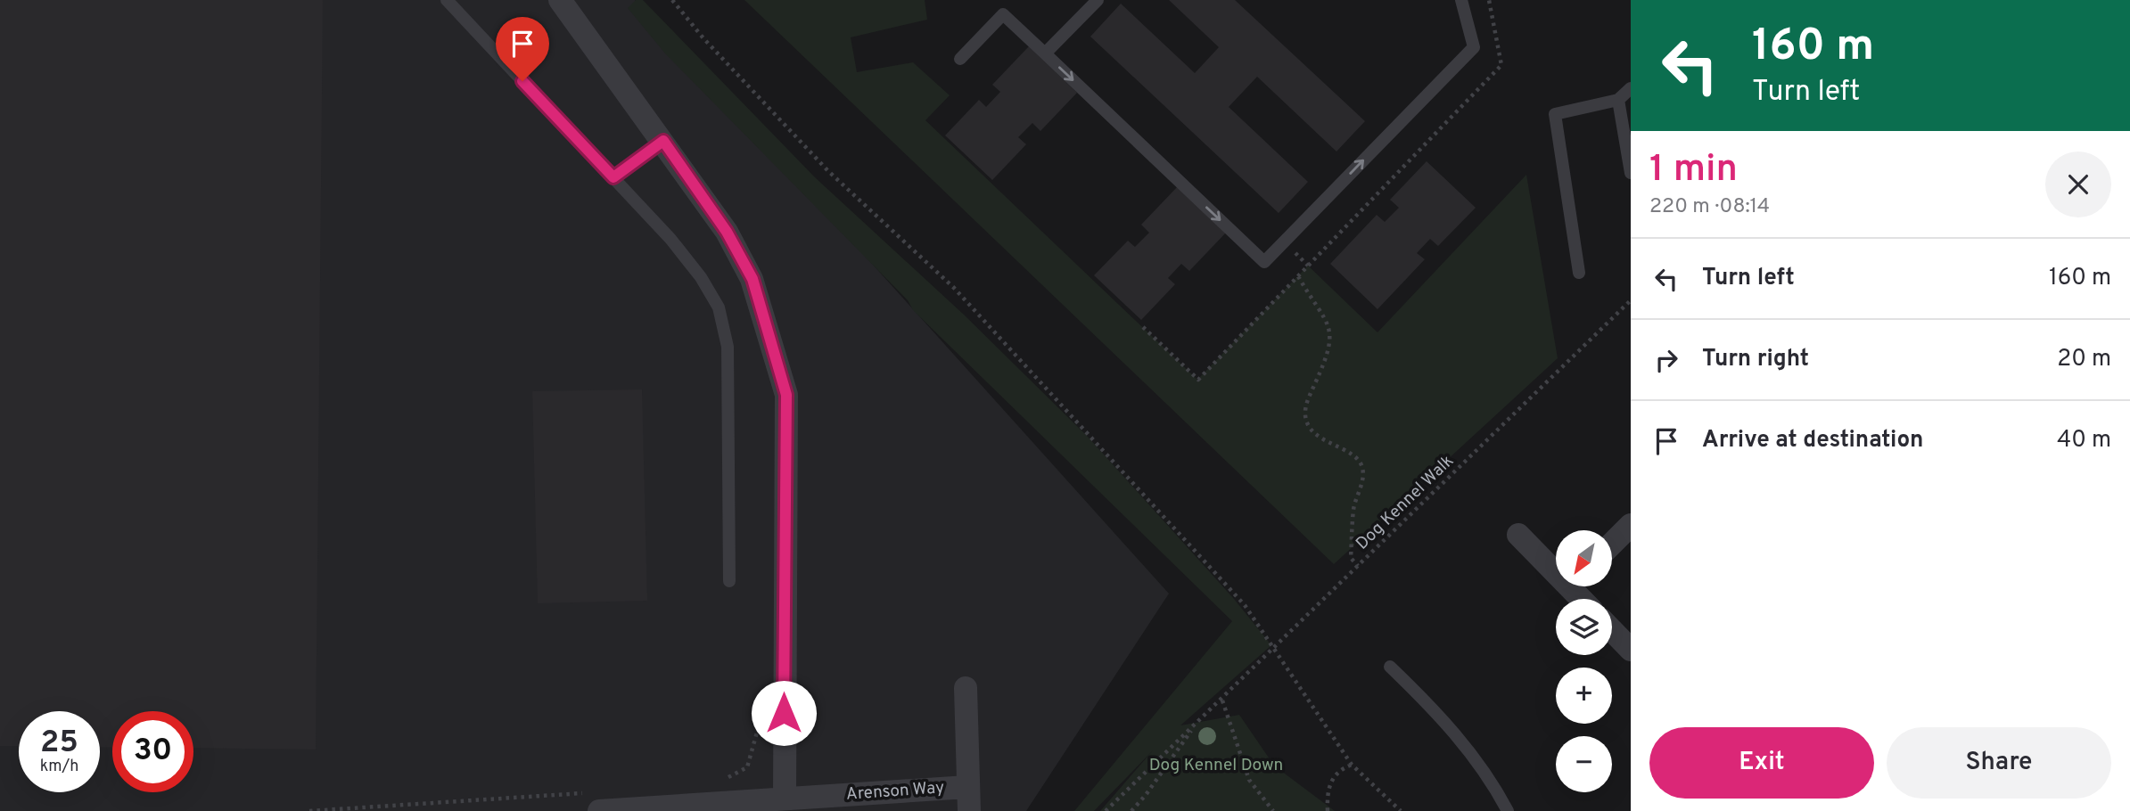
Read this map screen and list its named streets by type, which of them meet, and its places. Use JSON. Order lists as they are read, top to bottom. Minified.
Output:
{"streets":{"street":["Arenson Way"],"path":["Dog Kennel Walk"]},"parks":["Dog Kennel Down"],"north":"bottom left","page":{"turn":["160 m","Turn left"],"heading":["1 min","220 m · 08:14"],"list":[{"name":"Turn left","value":"160 m"},{"name":"Turn right","value":"20 m"},{"name":"Arrive at destination","value":"40 m"}],"map_buttons":["+","−"],"speed":"25 km/h","limit":"30","buttons":["Exit","Share"]}}
